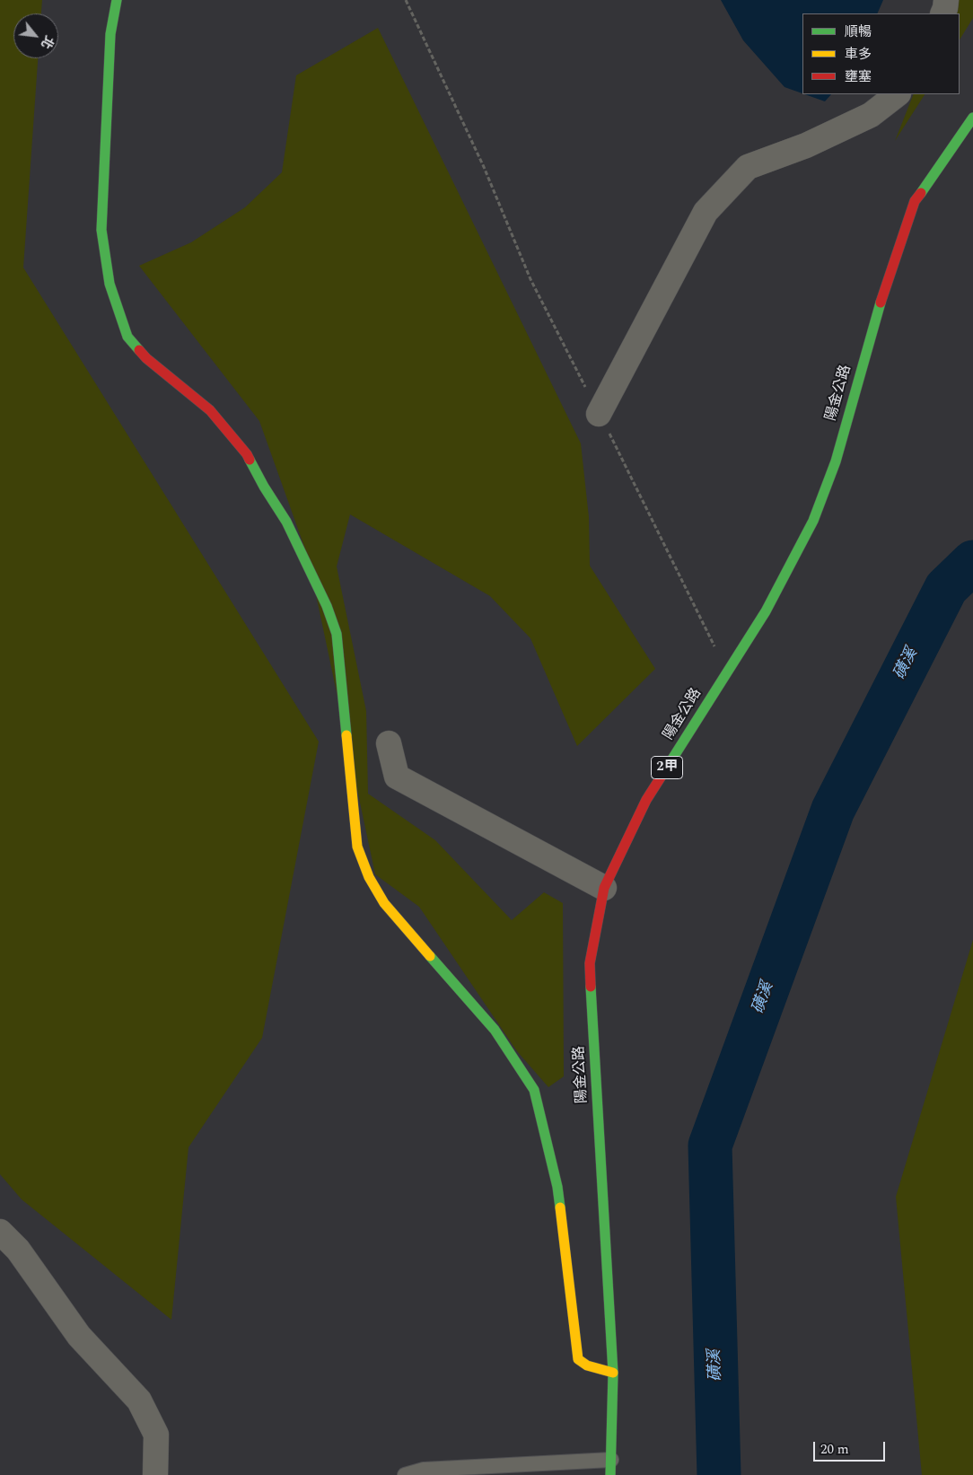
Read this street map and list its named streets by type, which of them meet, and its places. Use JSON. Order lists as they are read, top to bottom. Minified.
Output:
{"streets":{"street":["陽金公路","2甲"]},"water":["磺溪"],"legend":["順暢","車多","壅塞"],"scale_bar":"20 m","north":"bottom right"}
